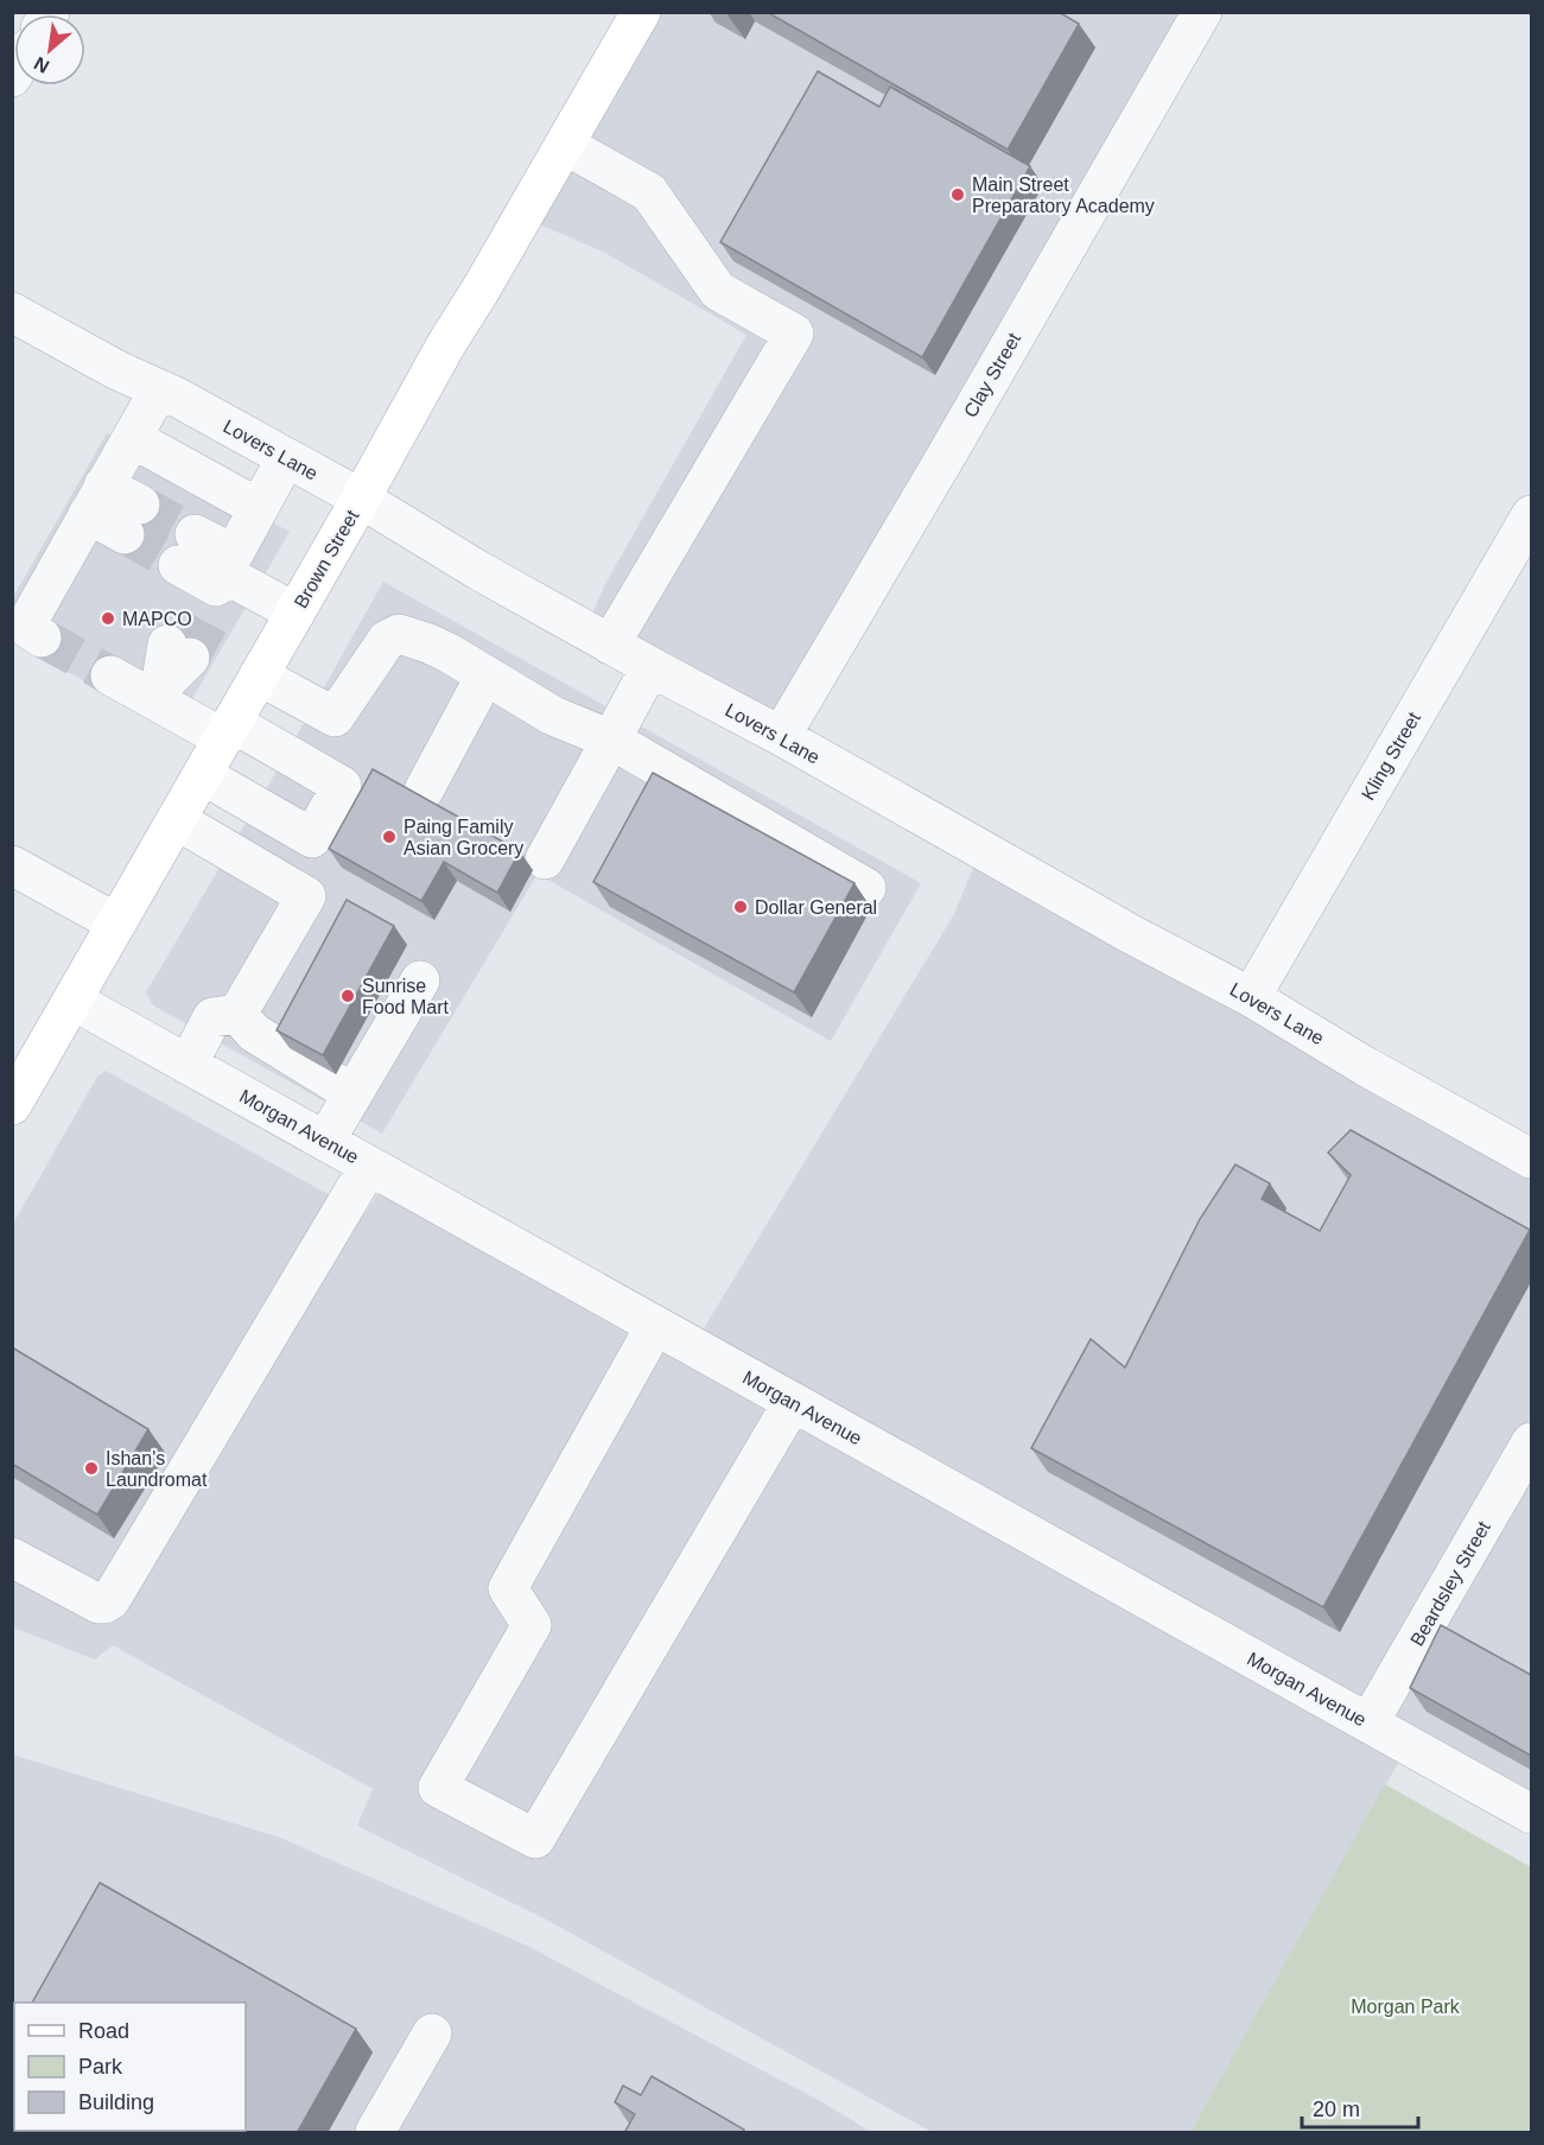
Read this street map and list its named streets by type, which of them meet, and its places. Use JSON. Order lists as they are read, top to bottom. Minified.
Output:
{"streets":{"main road":["Brown Street"],"street":["Clay Street","Lovers Lane","Kling Street","Morgan Avenue","Beardsley Street"]},"crossings":[["Clay Street","Lovers Lane"],["Lovers Lane","Brown Street"],["Lovers Lane","Kling Street"],["Brown Street","Morgan Avenue"],["Morgan Avenue","Beardsley Street"]],"parks":["Morgan Park"],"places":["Main Street Preparatory Academy","MAPCO","Paing Family Asian Grocery","Dollar General","Sunrise Food Mart","Ishan's Laundromat"],"legend":["Road","Park","Building"],"scale_bar":"20 m","north":"bottom left"}
